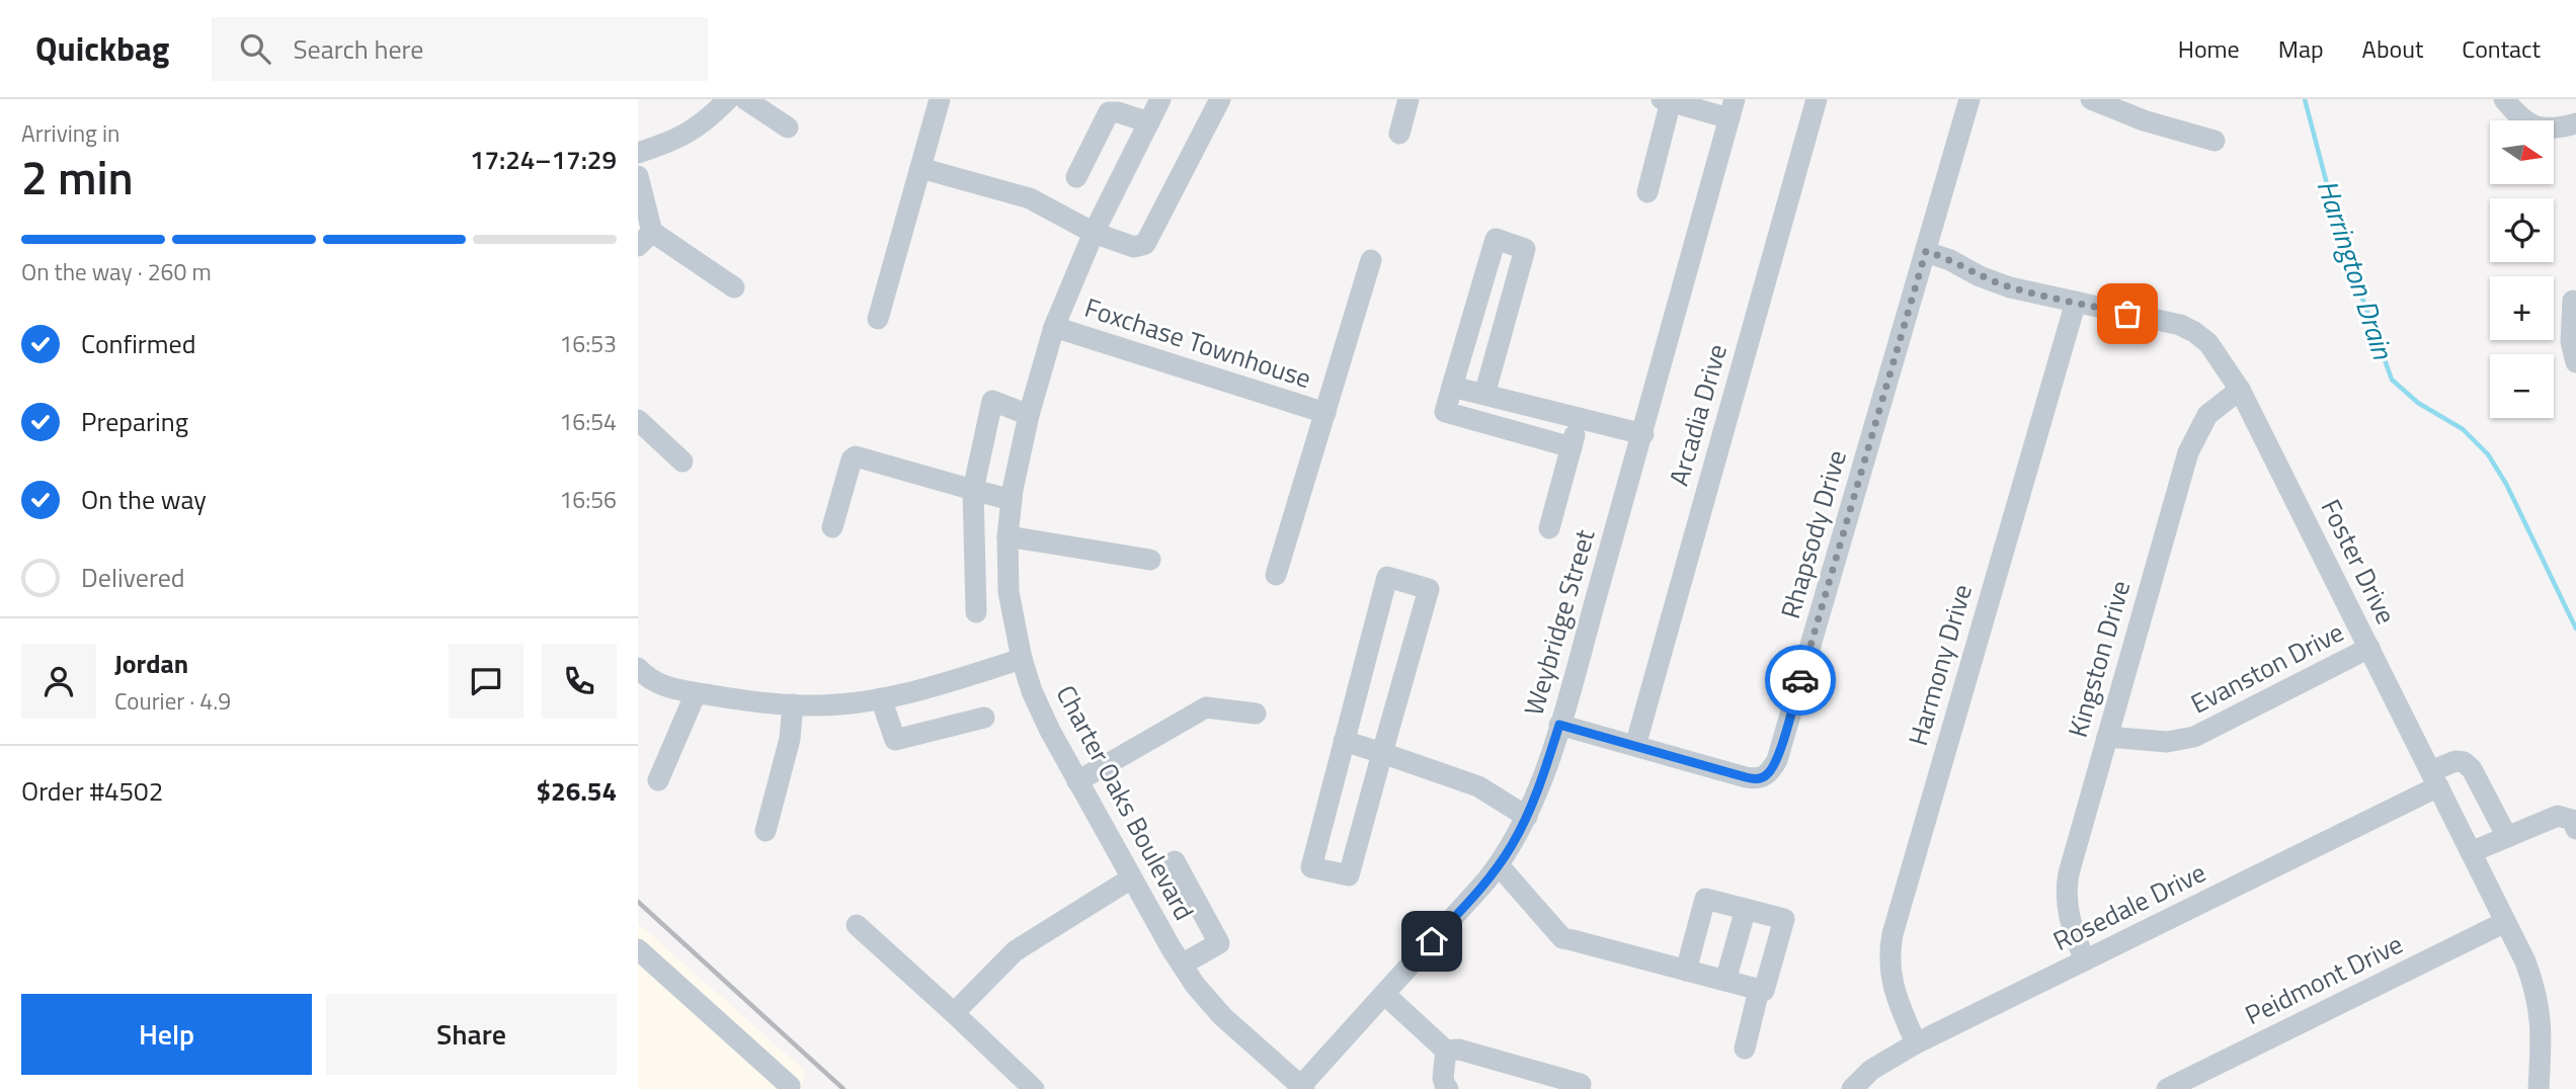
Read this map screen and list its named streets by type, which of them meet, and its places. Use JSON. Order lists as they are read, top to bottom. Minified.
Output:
{"streets":{"street":["Foxchase Townhouse","Arcadia Drive","Rhapsody Drive","Foster Drive","Weybridge Street","Kingston Drive","Harmony Drive","Evanston Drive","Charter Oaks Boulevard","Rosedale Drive","Peidmont Drive"]},"crossings":[["Foxchase Townhouse","Charter Oaks Boulevard"],["Arcadia Drive","Rhapsody Drive"],["Rhapsody Drive","Foster Drive"],["Rhapsody Drive","Weybridge Street"],["Foster Drive","Kingston Drive"],["Foster Drive","Harmony Drive"],["Foster Drive","Evanston Drive"],["Foster Drive","Rosedale Drive"],["Foster Drive","Peidmont Drive"],["Weybridge Street","Charter Oaks Boulevard"],["Kingston Drive","Evanston Drive"],["Kingston Drive","Rosedale Drive"],["Harmony Drive","Rosedale Drive"]],"water":["Harrington Drain"],"north":"right","page":{"header":"Quickbag","search":"Search here","nav":["Home","Map","About","Contact"],"heading":["2 min","Arriving in","17:24–17:29"],"panel":["Jordan","Courier · 4.9","Order #4502","$26.54"],"map_buttons":["+","−"],"bar":"On the way · 260 m","list":[["Confirmed","16:53"],["Preparing","16:54"],["On the way","16:56"],"Delivered"],"buttons":["Help","Share"]}}
